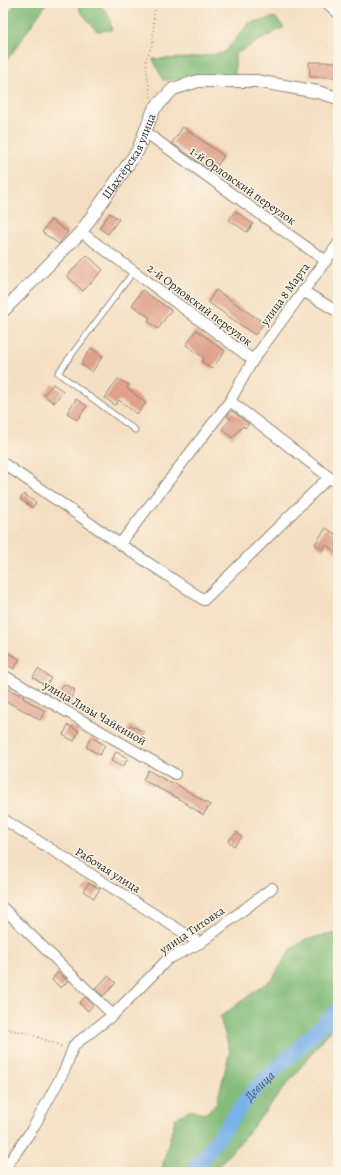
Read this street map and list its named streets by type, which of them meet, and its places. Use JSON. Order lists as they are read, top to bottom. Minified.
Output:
{"streets":{"street":["Шахтёрская улица","1-й Орловский переулок","улица 8 Марта","2-й Орловский переулок","улица Лизы Чайкиной","Рабочая улица","улица Титовка"]},"crossings":[["Шахтёрская улица","1-й Орловский переулок"],["Шахтёрская улица","2-й Орловский переулок"],["1-й Орловский переулок","улица 8 Марта"],["улица 8 Марта","2-й Орловский переулок"],["Рабочая улица","улица Титовка"]],"water":["Девица"]}
